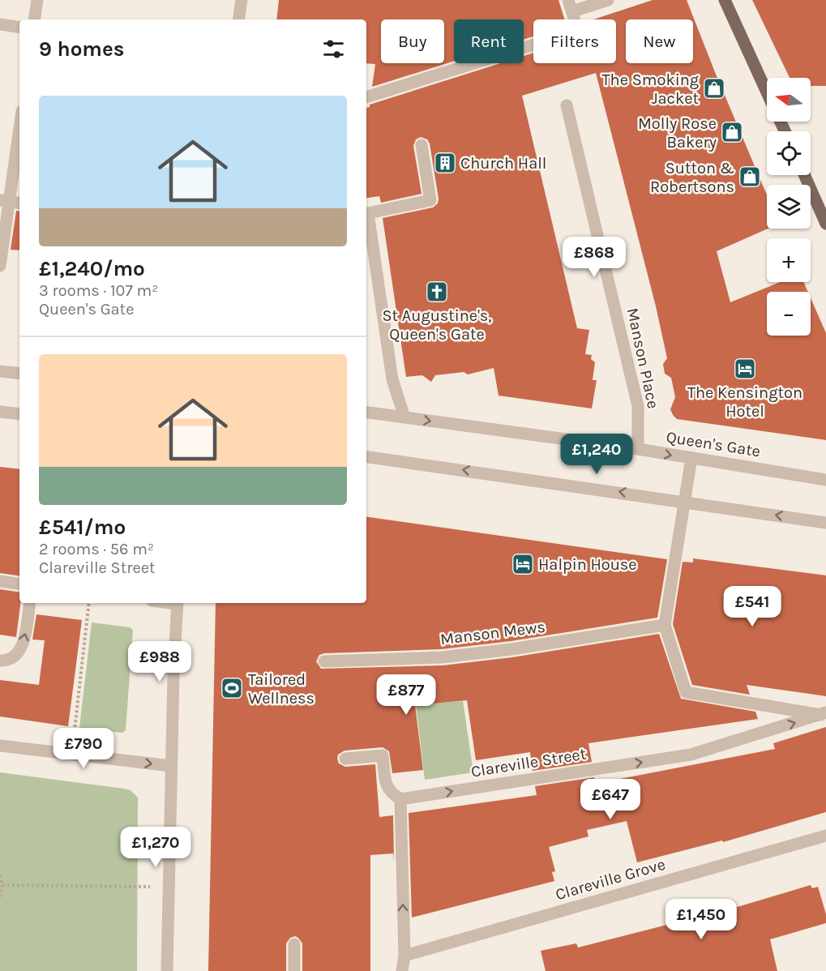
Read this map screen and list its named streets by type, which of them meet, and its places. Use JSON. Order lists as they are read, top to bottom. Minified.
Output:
{"streets":{"street":["Manson Place","Queen's Gate","Manson Mews","Clareville Street","Clareville Grove"]},"crossings":[["Manson Place","Queen's Gate"]],"one_way":["Clareville Street"],"places":{"shop":["The Smoking Jacket","Molly Rose Bakery","Sutton & Robertsons"],"building":["Church Hall"],"church":["St Augustine's, Queen's Gate"],"hotel":["The Kensington Hotel","Halpin House"],"sports":["Tailored Wellness"]},"north":"left","page":{"chip":["Buy","Rent","Filters","New"],"heading":"9 homes","map_buttons":["+","−"],"list":[{"name":"£1,240/mo","note":"3 rooms · 107 m² · Queen's Gate"},{"name":"£541/mo","note":"2 rooms · 56 m² · Clareville Street"}],"price":["£868","£1,240","£541","£988","£877","£790","£647","£1,270","£1,450"]}}
